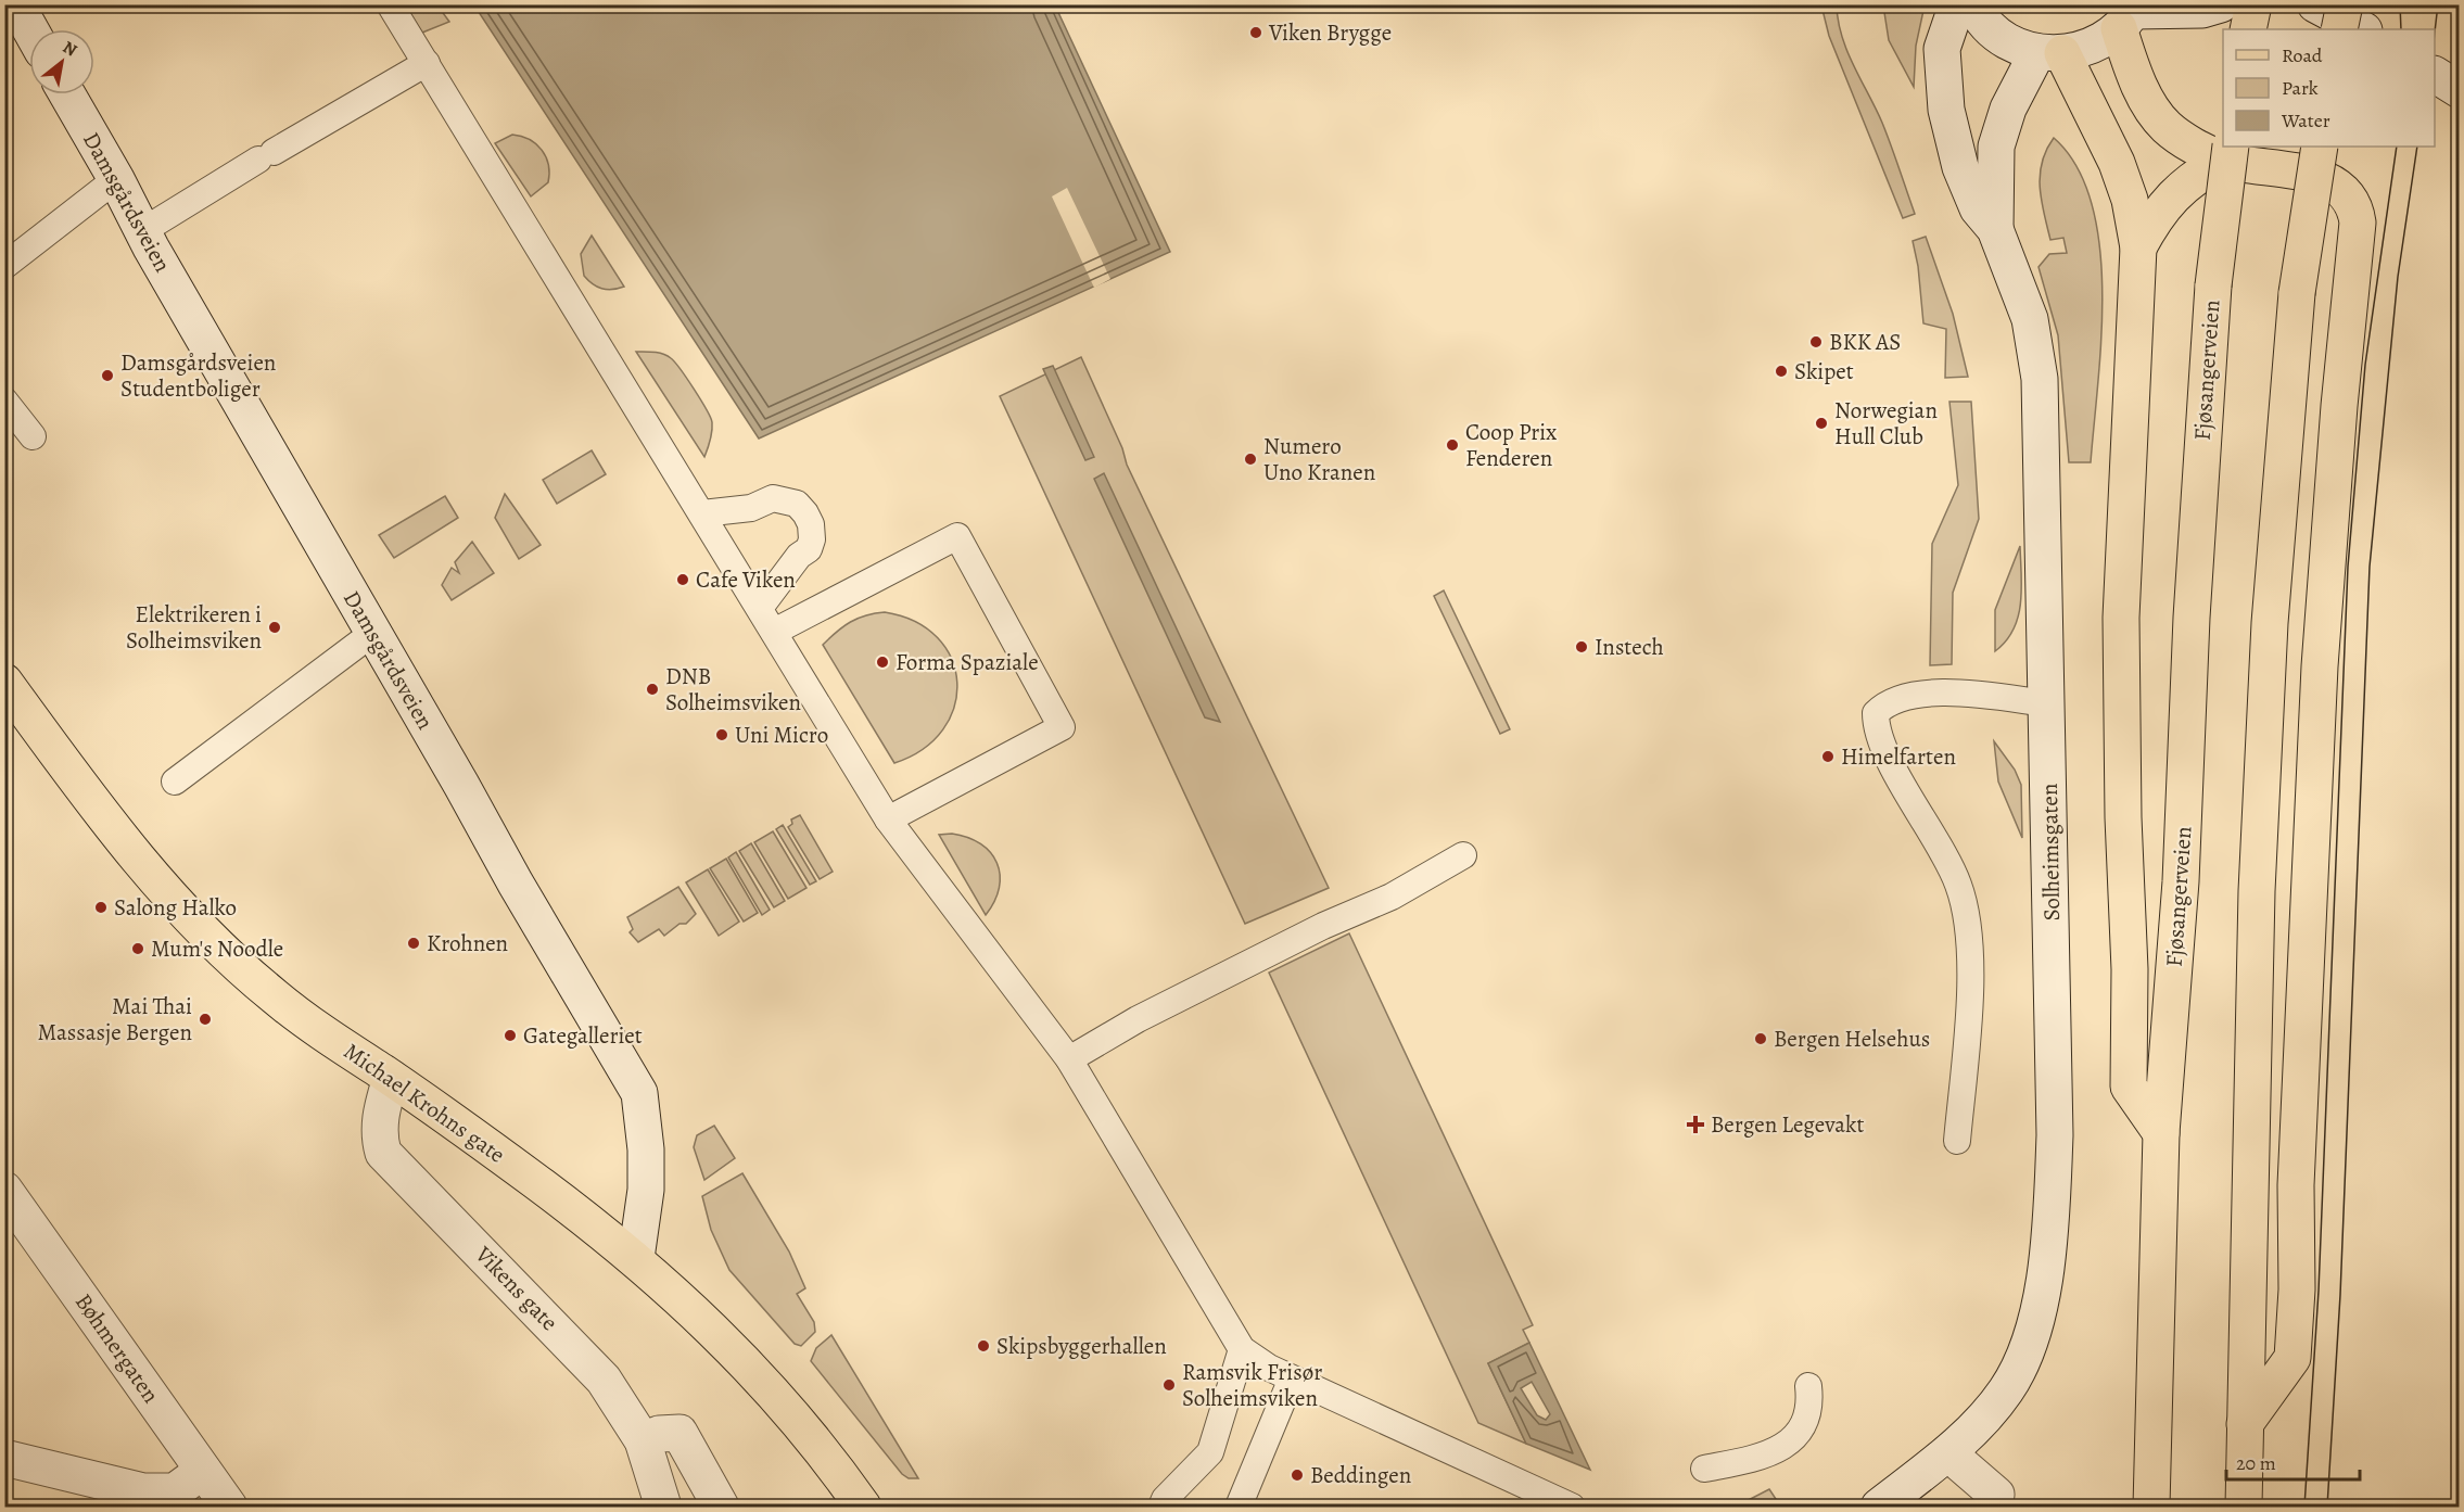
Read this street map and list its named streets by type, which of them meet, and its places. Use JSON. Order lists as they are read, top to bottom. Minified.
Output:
{"streets":{"main road":["Fjøsangerveien","Michael Krohns gate"],"street":["Damsgårdsveien","Solheimsgaten","Vikens gate","Bøhmergaten"]},"crossings":[["Damsgårdsveien","Michael Krohns gate"],["Michael Krohns gate","Vikens gate"]],"places":{"other":["Viken Brygge","BKK AS","Skipet","Damsgårdsveien Studentboliger","Norwegian Hull Club","Coop Prix Fenderen","Numero Uno Kranen","Cafe Viken","Elektrikeren i Solheimsviken","Instech","Forma Spaziale","DNB Solheimsviken","Uni Micro","Himelfarten","Salong Halko","Krohnen","Mum's Noodle","Mai Thai Massasje Bergen","Gategalleriet","Bergen Helsehus","Skipsbyggerhallen","Ramsvik Frisør Solheimsviken","Beddingen"],"health":["Bergen Legevakt"]},"legend":["Road","Park","Water"],"scale_bar":"20 m","north":"top right"}
